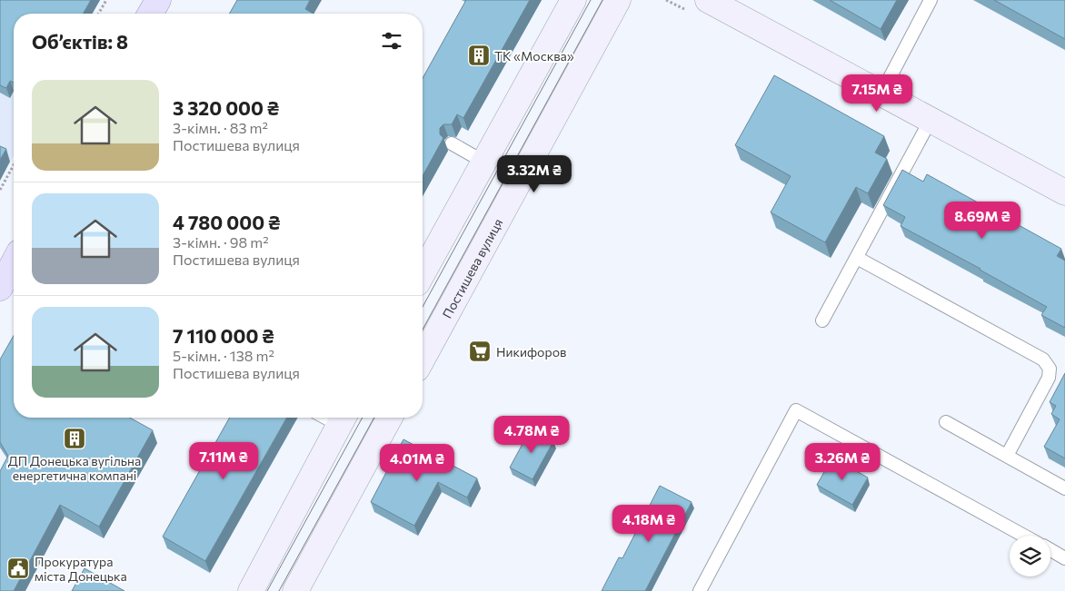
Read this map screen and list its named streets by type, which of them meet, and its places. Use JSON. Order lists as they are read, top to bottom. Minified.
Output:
{"streets":{"street":["Постишева вулиця"]},"places":{"building":["ТК «Москва»","ДП Донецька вугільна енергетична компані"],"supermarket":["Никифоров"],"public building":["Прокуратура міста Донецька"]},"page":{"heading":"Об’єктів: 8","list":[{"name":"3 320 000 ₴","note":"3-кімн. · 83 m² · Постишева вулиця"},{"name":"4 780 000 ₴","note":"3-кімн. · 98 m² · Постишева вулиця"},{"name":"7 110 000 ₴","note":"5-кімн. · 138 m² · Постишева вулиця"}],"price":["7.15M ₴","3.32M ₴","8.69M ₴","4.78M ₴","7.11M ₴","3.26M ₴","4.01M ₴","4.18M ₴"]}}
